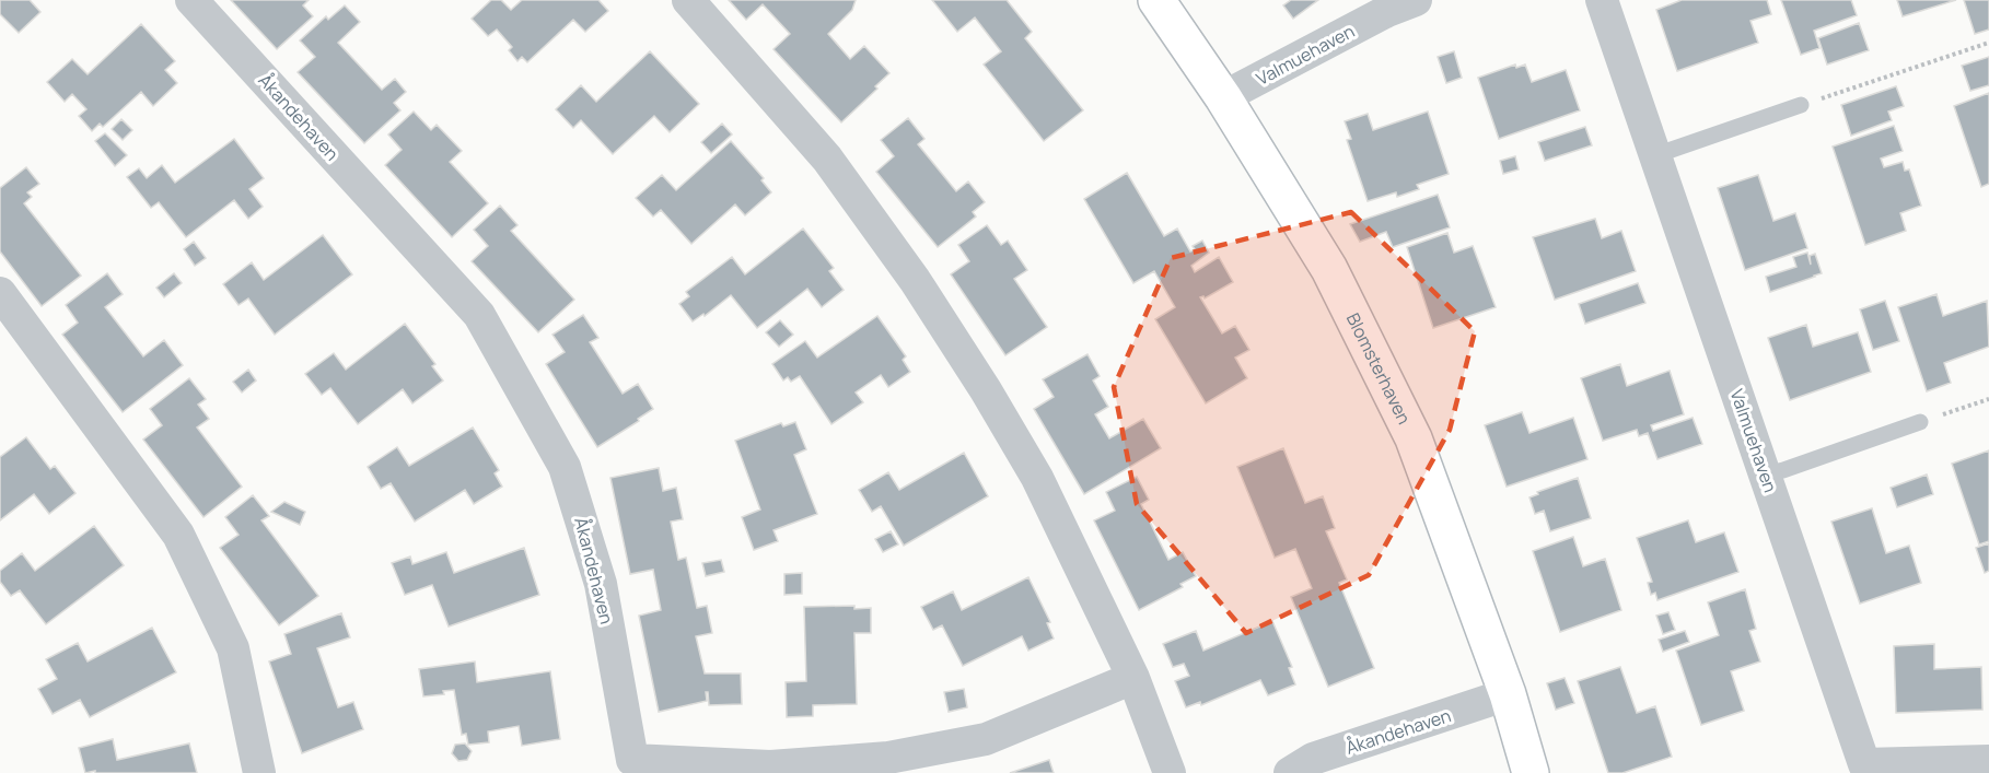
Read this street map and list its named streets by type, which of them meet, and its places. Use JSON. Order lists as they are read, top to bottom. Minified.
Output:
{"streets":{"street":["Valmuehaven","Åkandehaven","Blomsterhaven"]},"crossings":[["Valmuehaven","Blomsterhaven"],["Åkandehaven","Blomsterhaven"]]}
